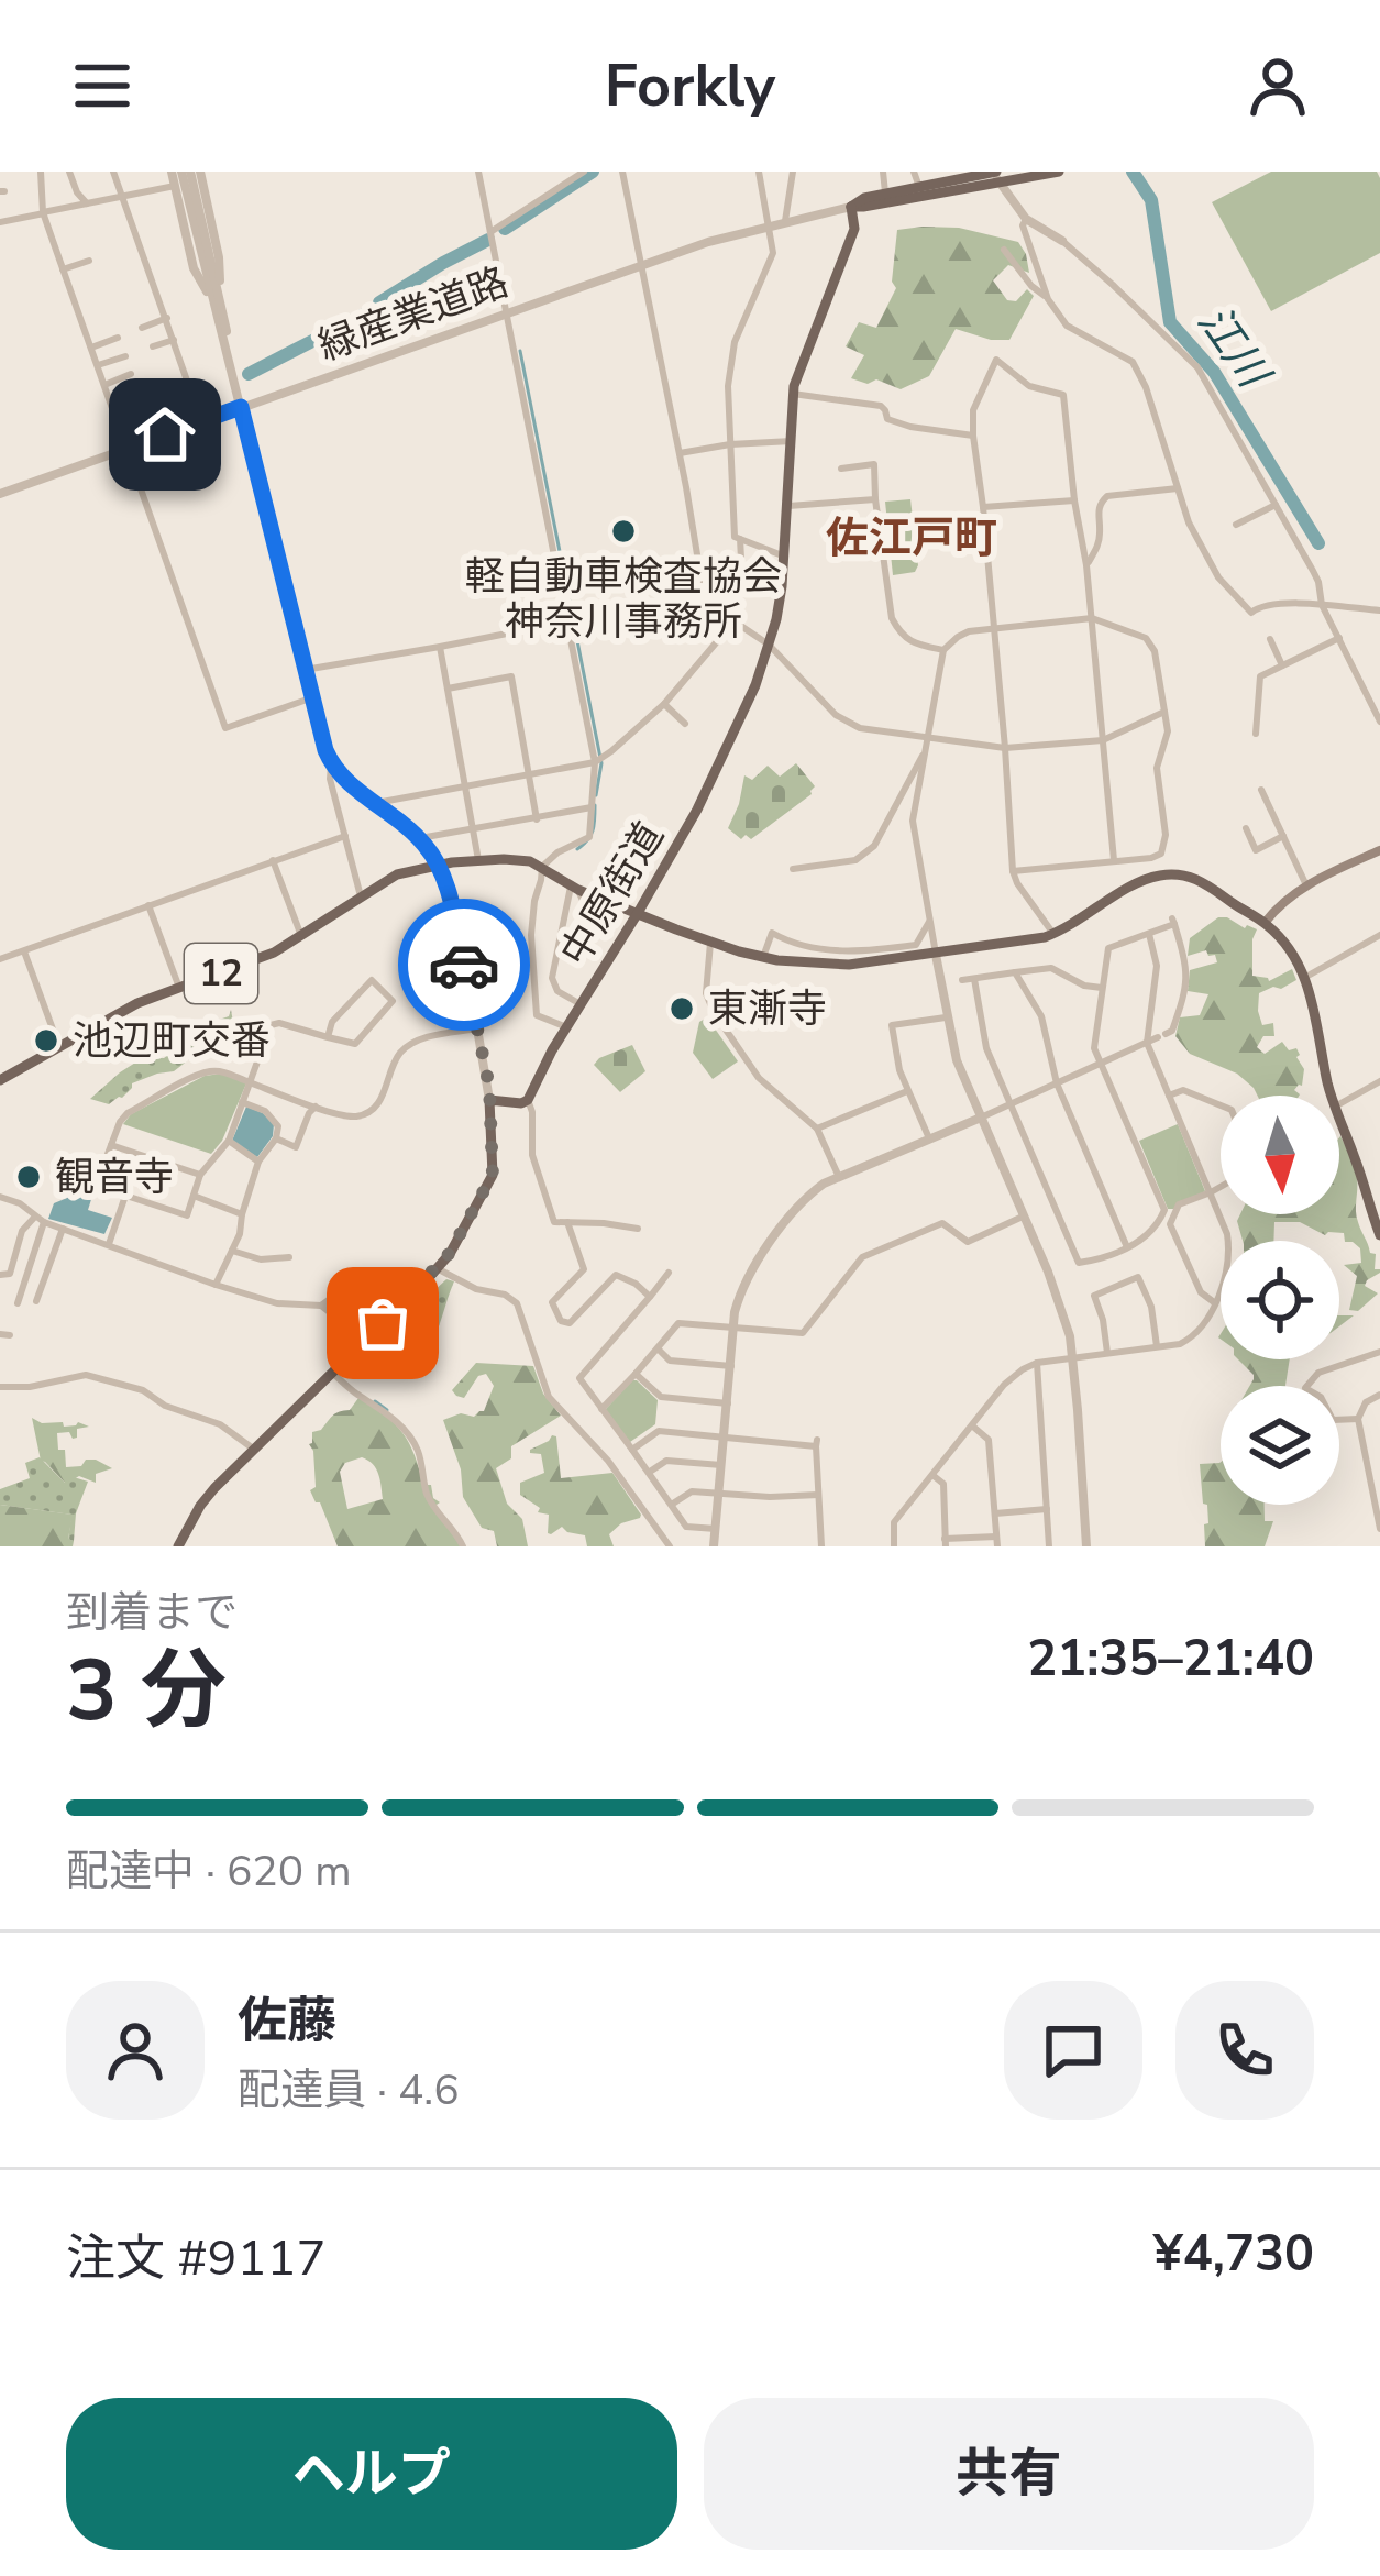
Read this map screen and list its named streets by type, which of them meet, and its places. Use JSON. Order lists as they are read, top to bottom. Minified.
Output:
{"streets":{"main road":["中原街道","12"],"street":["緑産業道路"]},"crossings":[["緑産業道路","中原街道"],["中原街道","12"]],"districts":["佐江戸町"],"water":["江川"],"places":["軽自動車検査協会 神奈川事務所","東漸寺","池辺町交番","観音寺"],"north":"bottom","page":{"header":"Forkly","heading":["3 分","到着まで","21:35–21:40"],"panel":["佐藤","配達員 · 4.6","注文 #9117","¥4,730"],"bar":"配達中 · 620 m","buttons":["ヘルプ","共有"]}}
